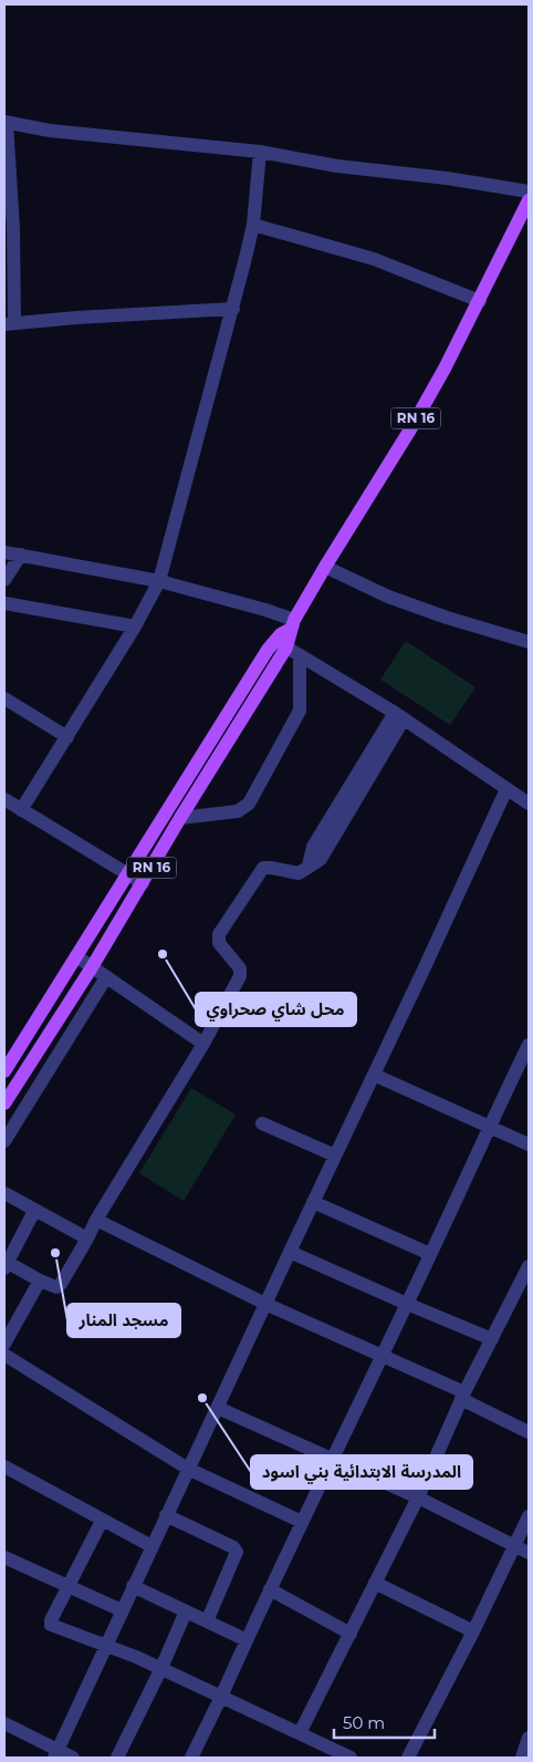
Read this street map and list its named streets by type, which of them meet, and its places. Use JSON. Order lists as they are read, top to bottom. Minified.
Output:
{"streets":{"main road":["RN 16"]},"places":["محل شاي صحراوي","مسجد المنار","المدرسة الابتدائية بني اسود"],"scale_bar":"50 m"}
